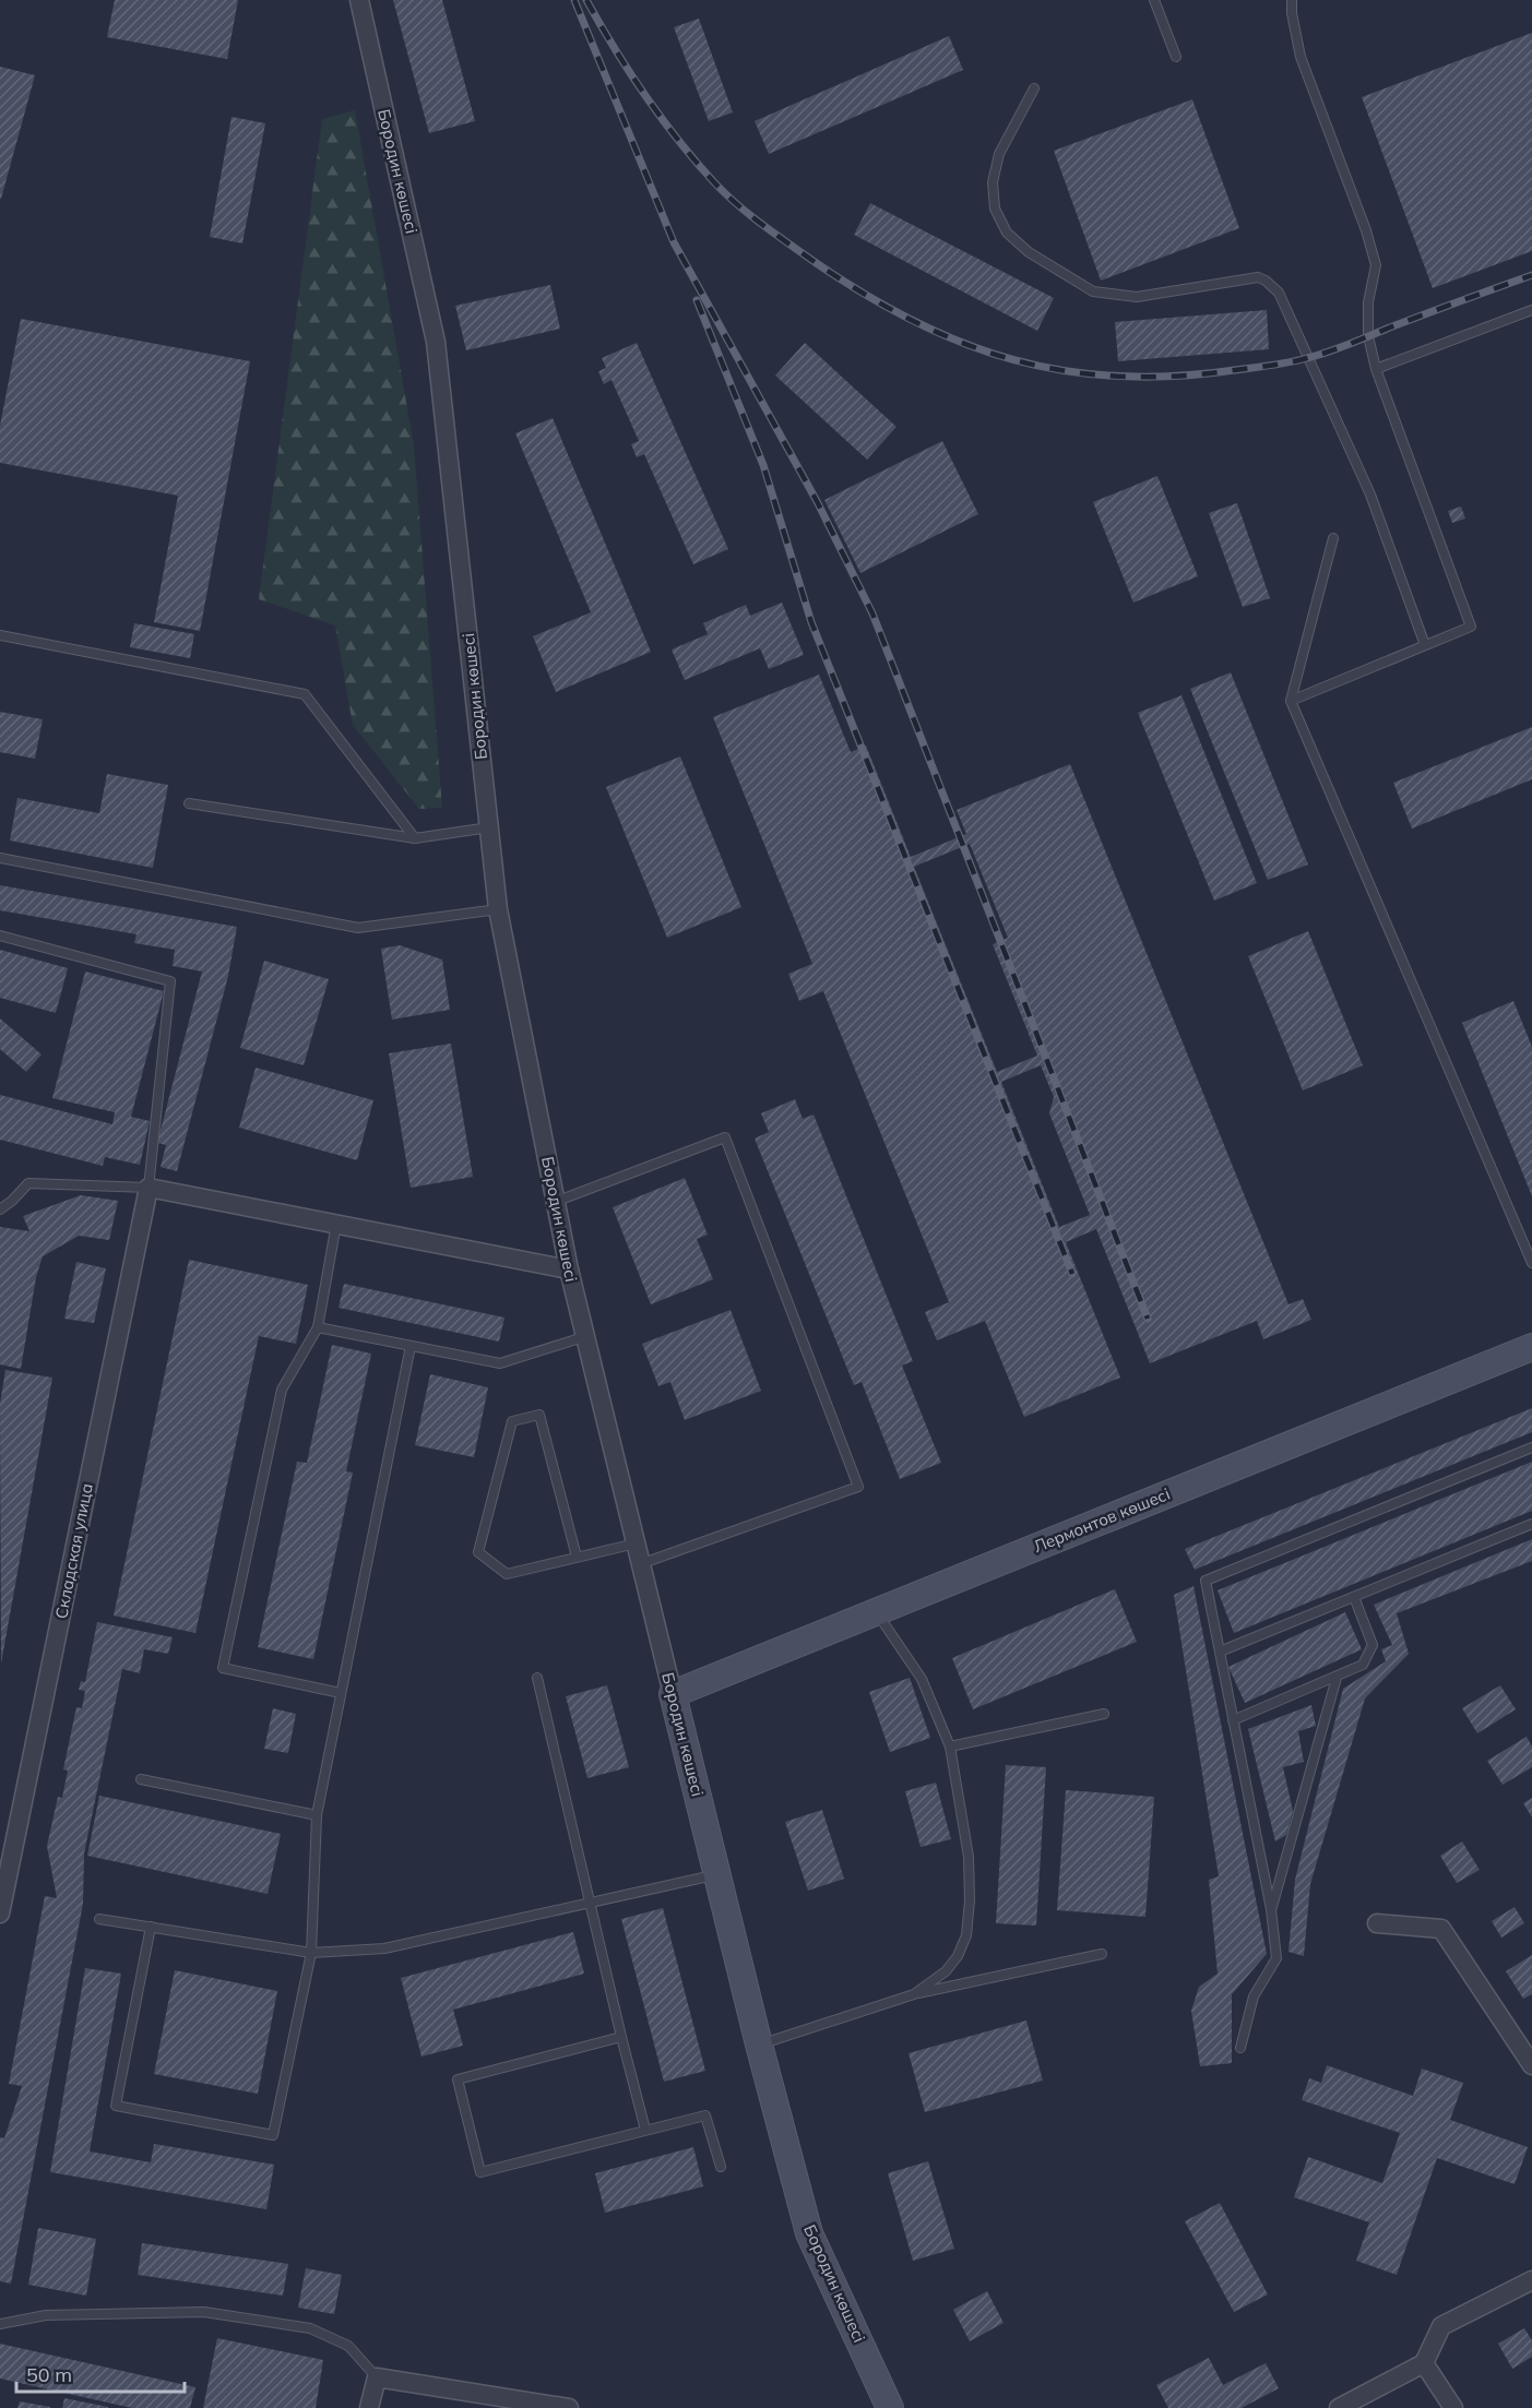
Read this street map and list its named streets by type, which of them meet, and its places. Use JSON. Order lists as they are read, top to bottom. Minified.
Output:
{"streets":{"street":["Бородин көшесі","Лермонтов көшесі","Складская улица"]},"crossings":[["Бородин көшесі","Лермонтов көшесі"]],"scale_bar":"50 m"}
